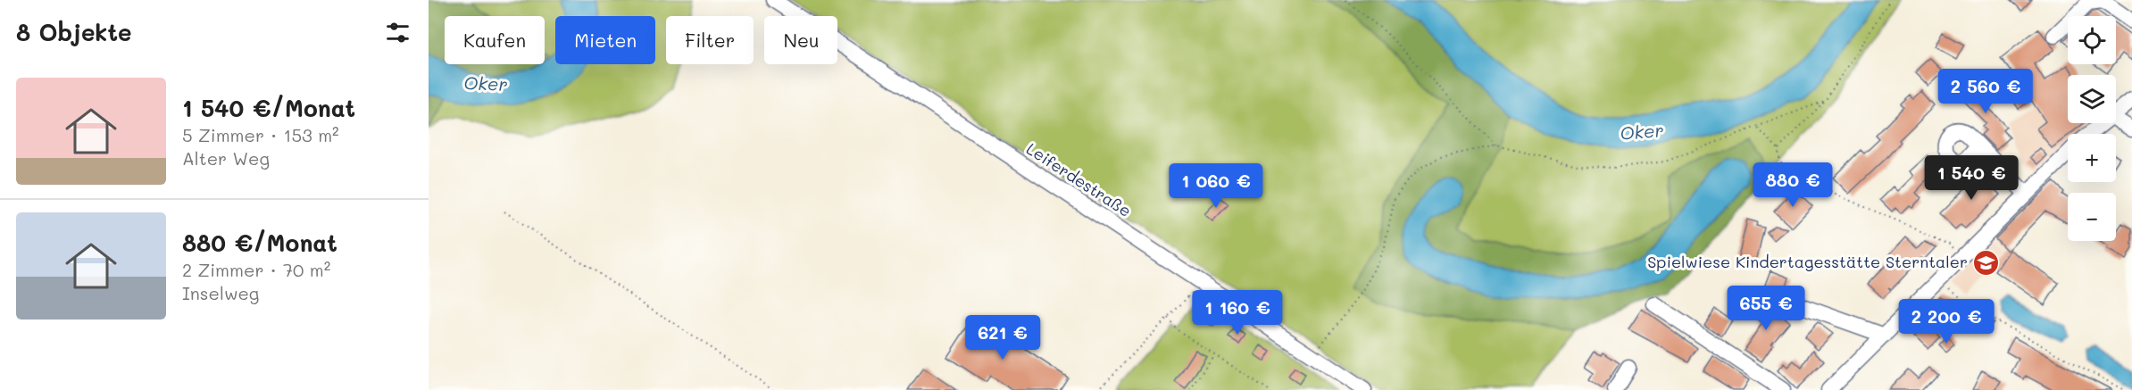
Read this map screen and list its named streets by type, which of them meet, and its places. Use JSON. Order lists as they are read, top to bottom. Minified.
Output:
{"streets":{"street":["Leiferdestraße"]},"water":["Oker"],"places":{"school or university":["Spielwiese Kindertagesstätte Sterntaler"]},"page":{"heading":"8 Objekte","map_buttons":["+","−"],"chip":["Kaufen","Mieten","Filter","Neu"],"list":[{"name":"1 540 €/Monat","note":"5 Zimmer · 153 m² · Alter Weg"},{"name":"880 €/Monat","note":"2 Zimmer · 70 m² · Inselweg"}],"price":["2 560 €","1 540 €","880 €","1 060 €","655 €","1 160 €","2 200 €","621 €"]}}
